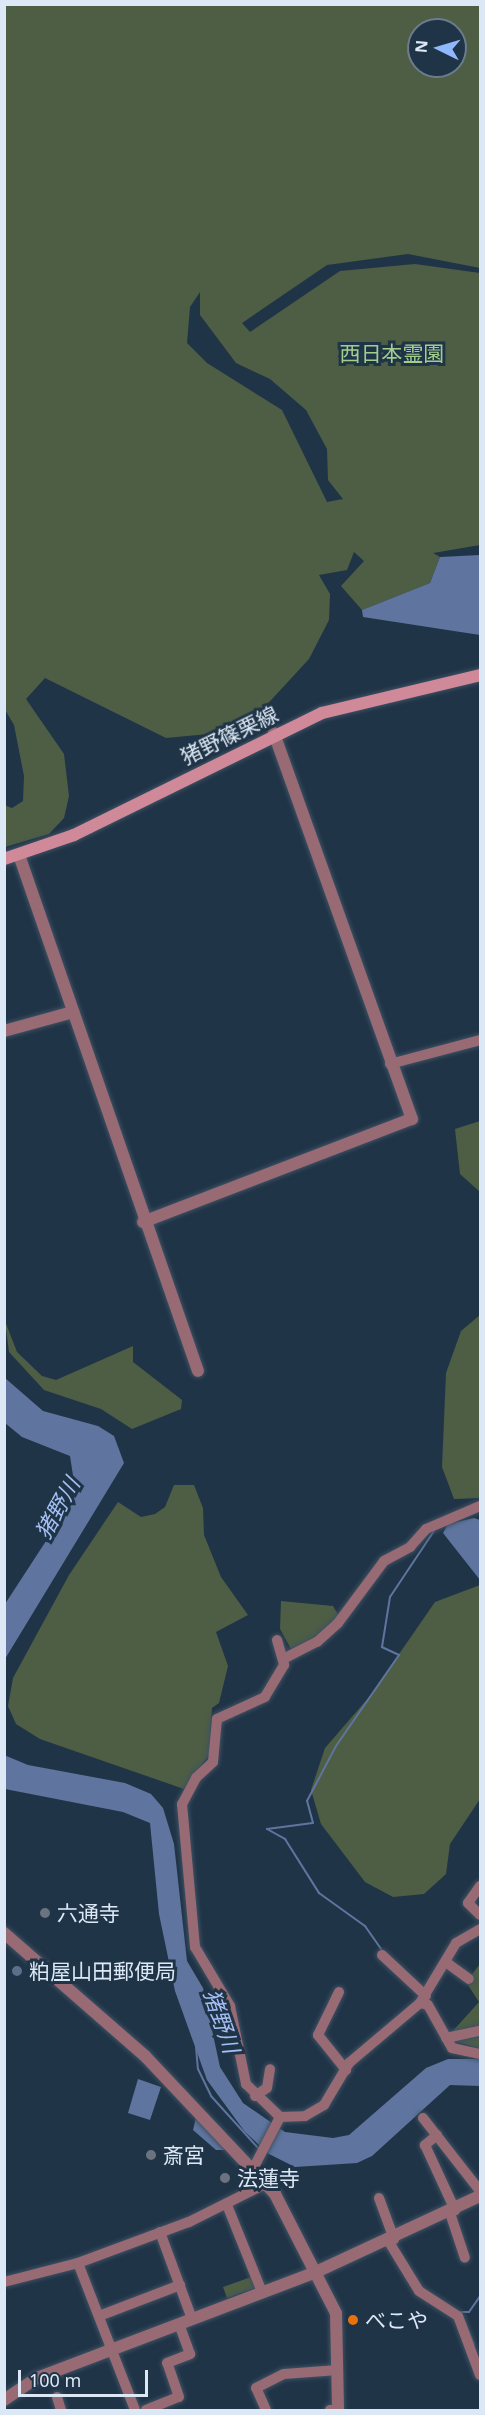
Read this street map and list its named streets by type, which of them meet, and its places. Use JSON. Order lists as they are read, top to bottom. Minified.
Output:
{"streets":{"main road":["猪野篠栗線"]},"water":["猪野川"],"parks":["西日本霊園"],"places":["六通寺","粕屋山田郵便局","斎宮","法蓮寺","べこや"],"scale_bar":"100 m","north":"left"}
